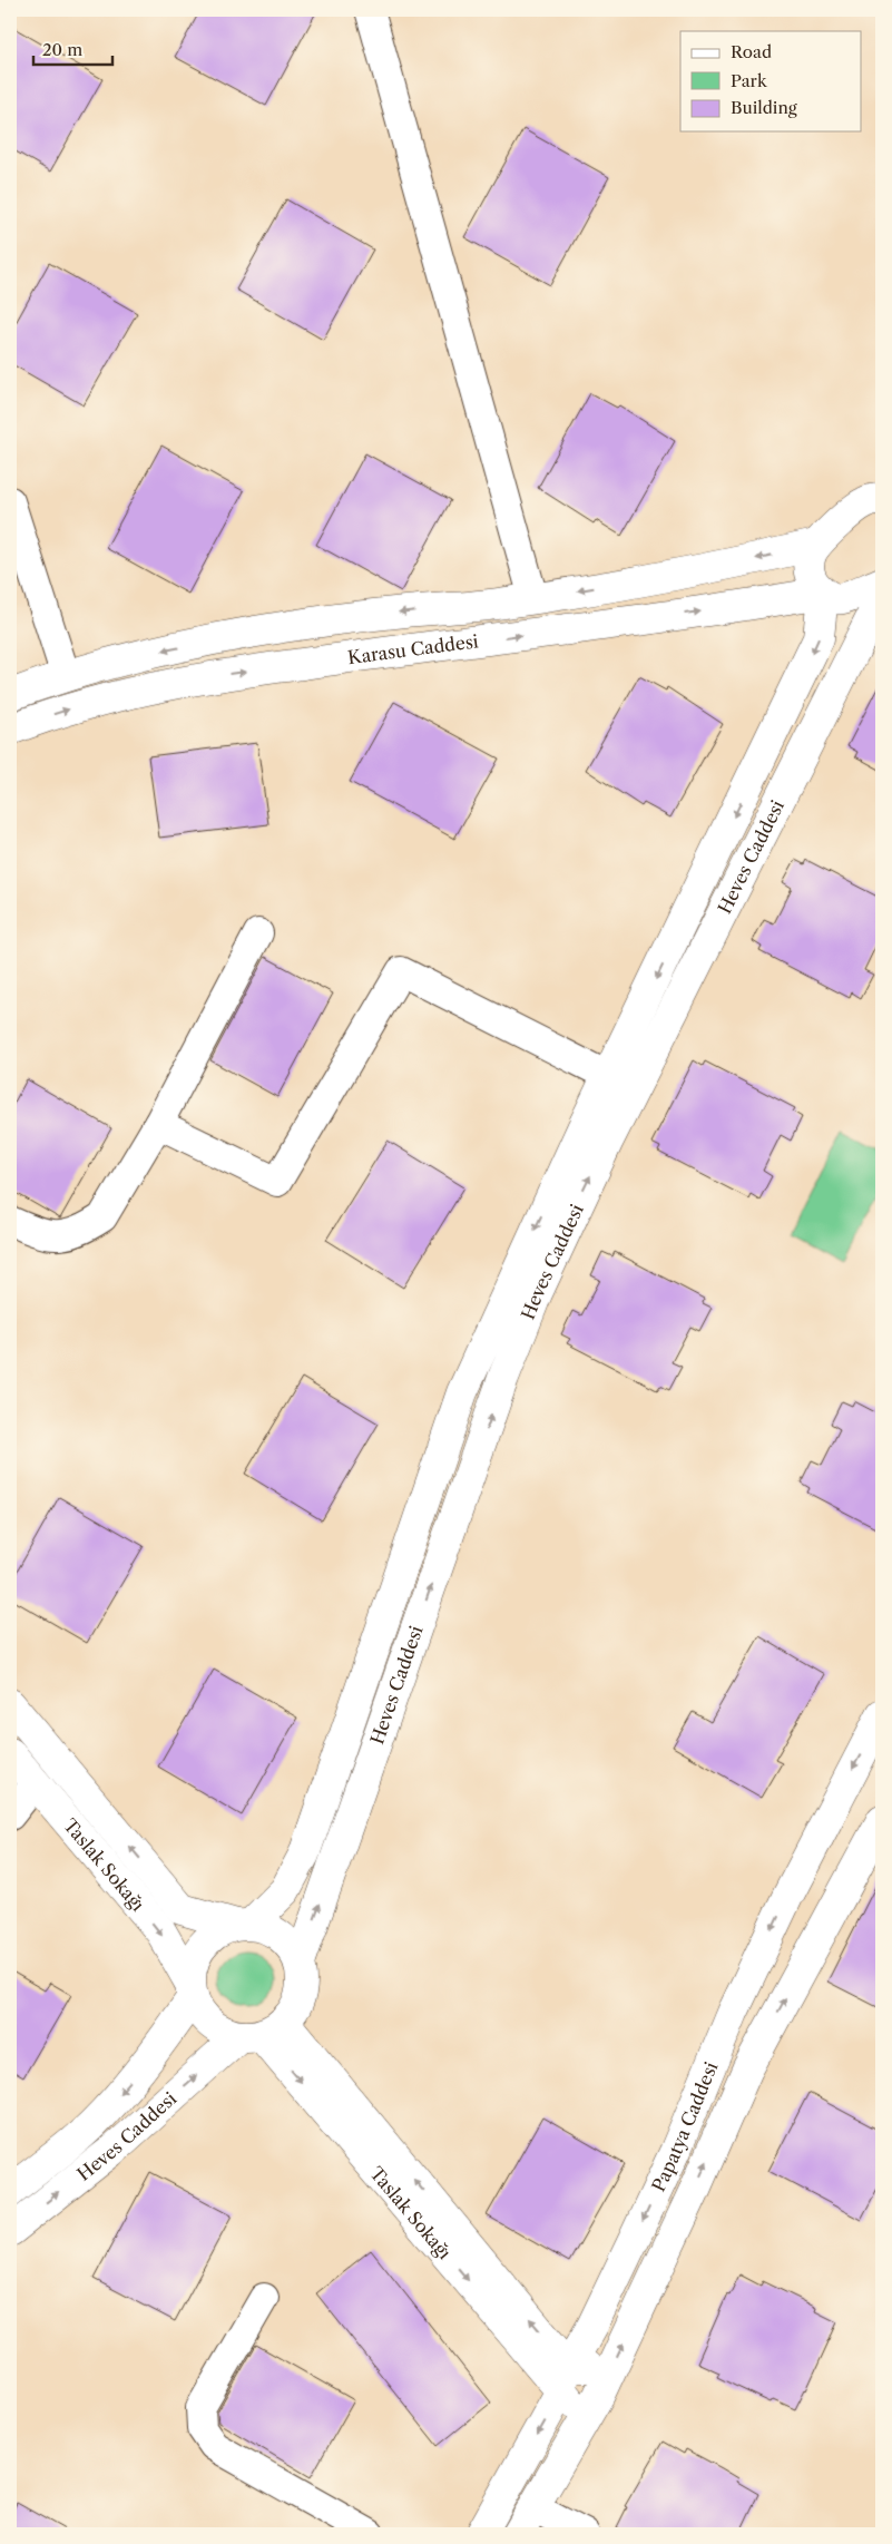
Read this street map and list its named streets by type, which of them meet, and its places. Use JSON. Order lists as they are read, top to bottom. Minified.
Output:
{"streets":{"street":["Karasu Caddesi","Heves Caddesi","Taslak Sokağı","Papatya Caddesi"]},"crossings":[["Karasu Caddesi","Heves Caddesi"],["Heves Caddesi","Taslak Sokağı"],["Taslak Sokağı","Papatya Caddesi"]],"legend":["Road","Park","Building"],"scale_bar":"20 m"}
